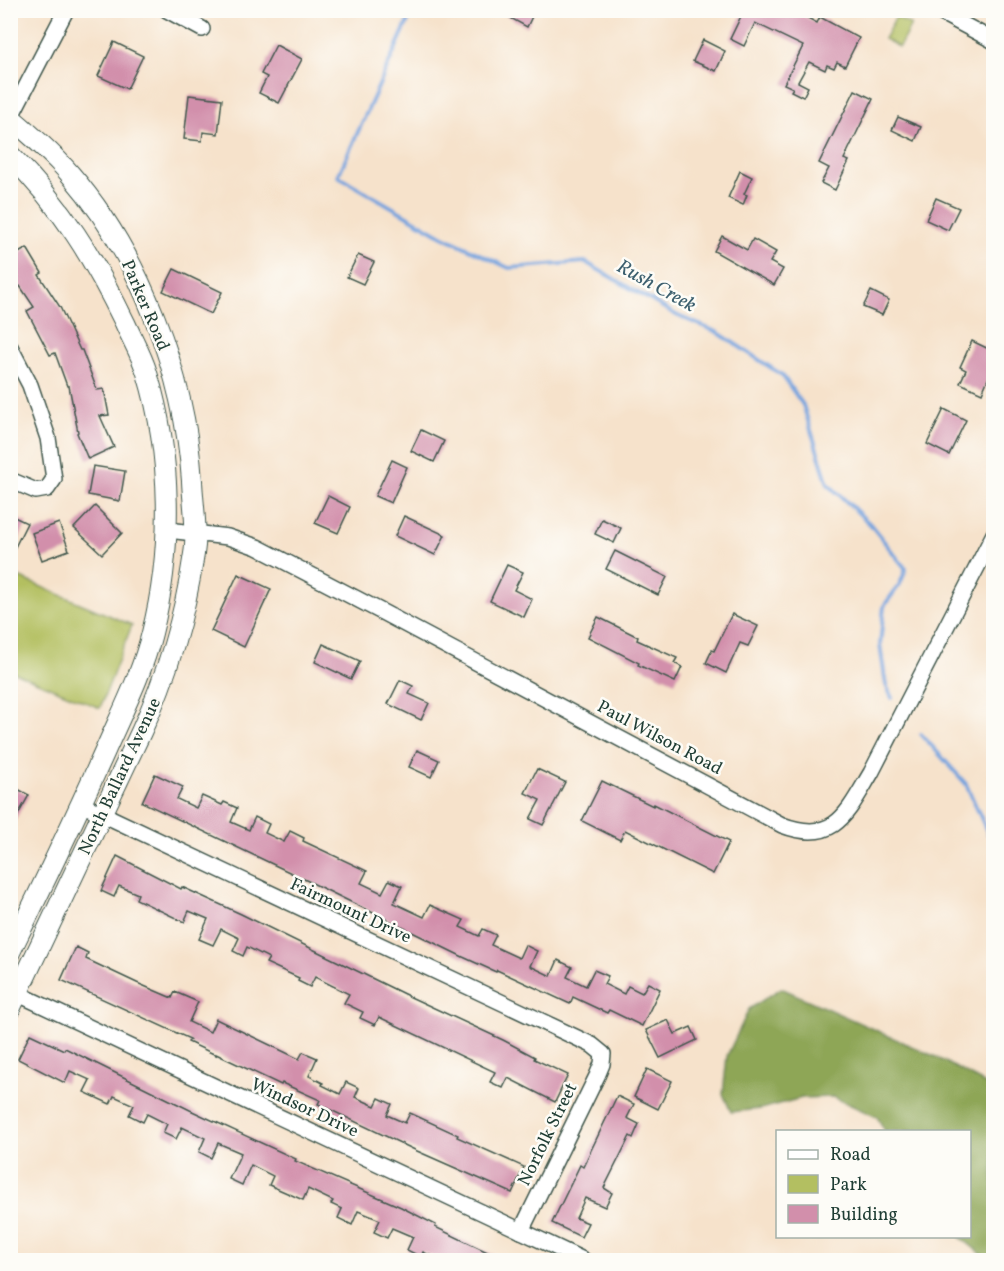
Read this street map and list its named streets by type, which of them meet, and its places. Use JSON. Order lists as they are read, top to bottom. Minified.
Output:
{"streets":{"main road":["Parker Road","North Ballard Avenue"],"street":["Paul Wilson Road","Fairmount Drive","Windsor Drive","Norfolk Street"]},"crossings":[["Parker Road","Paul Wilson Road"],["Parker Road","North Ballard Avenue"],["Paul Wilson Road","North Ballard Avenue"],["North Ballard Avenue","Fairmount Drive"],["North Ballard Avenue","Windsor Drive"],["Fairmount Drive","Norfolk Street"],["Windsor Drive","Norfolk Street"]],"water":["Rush Creek"],"legend":["Road","Park","Building"]}
